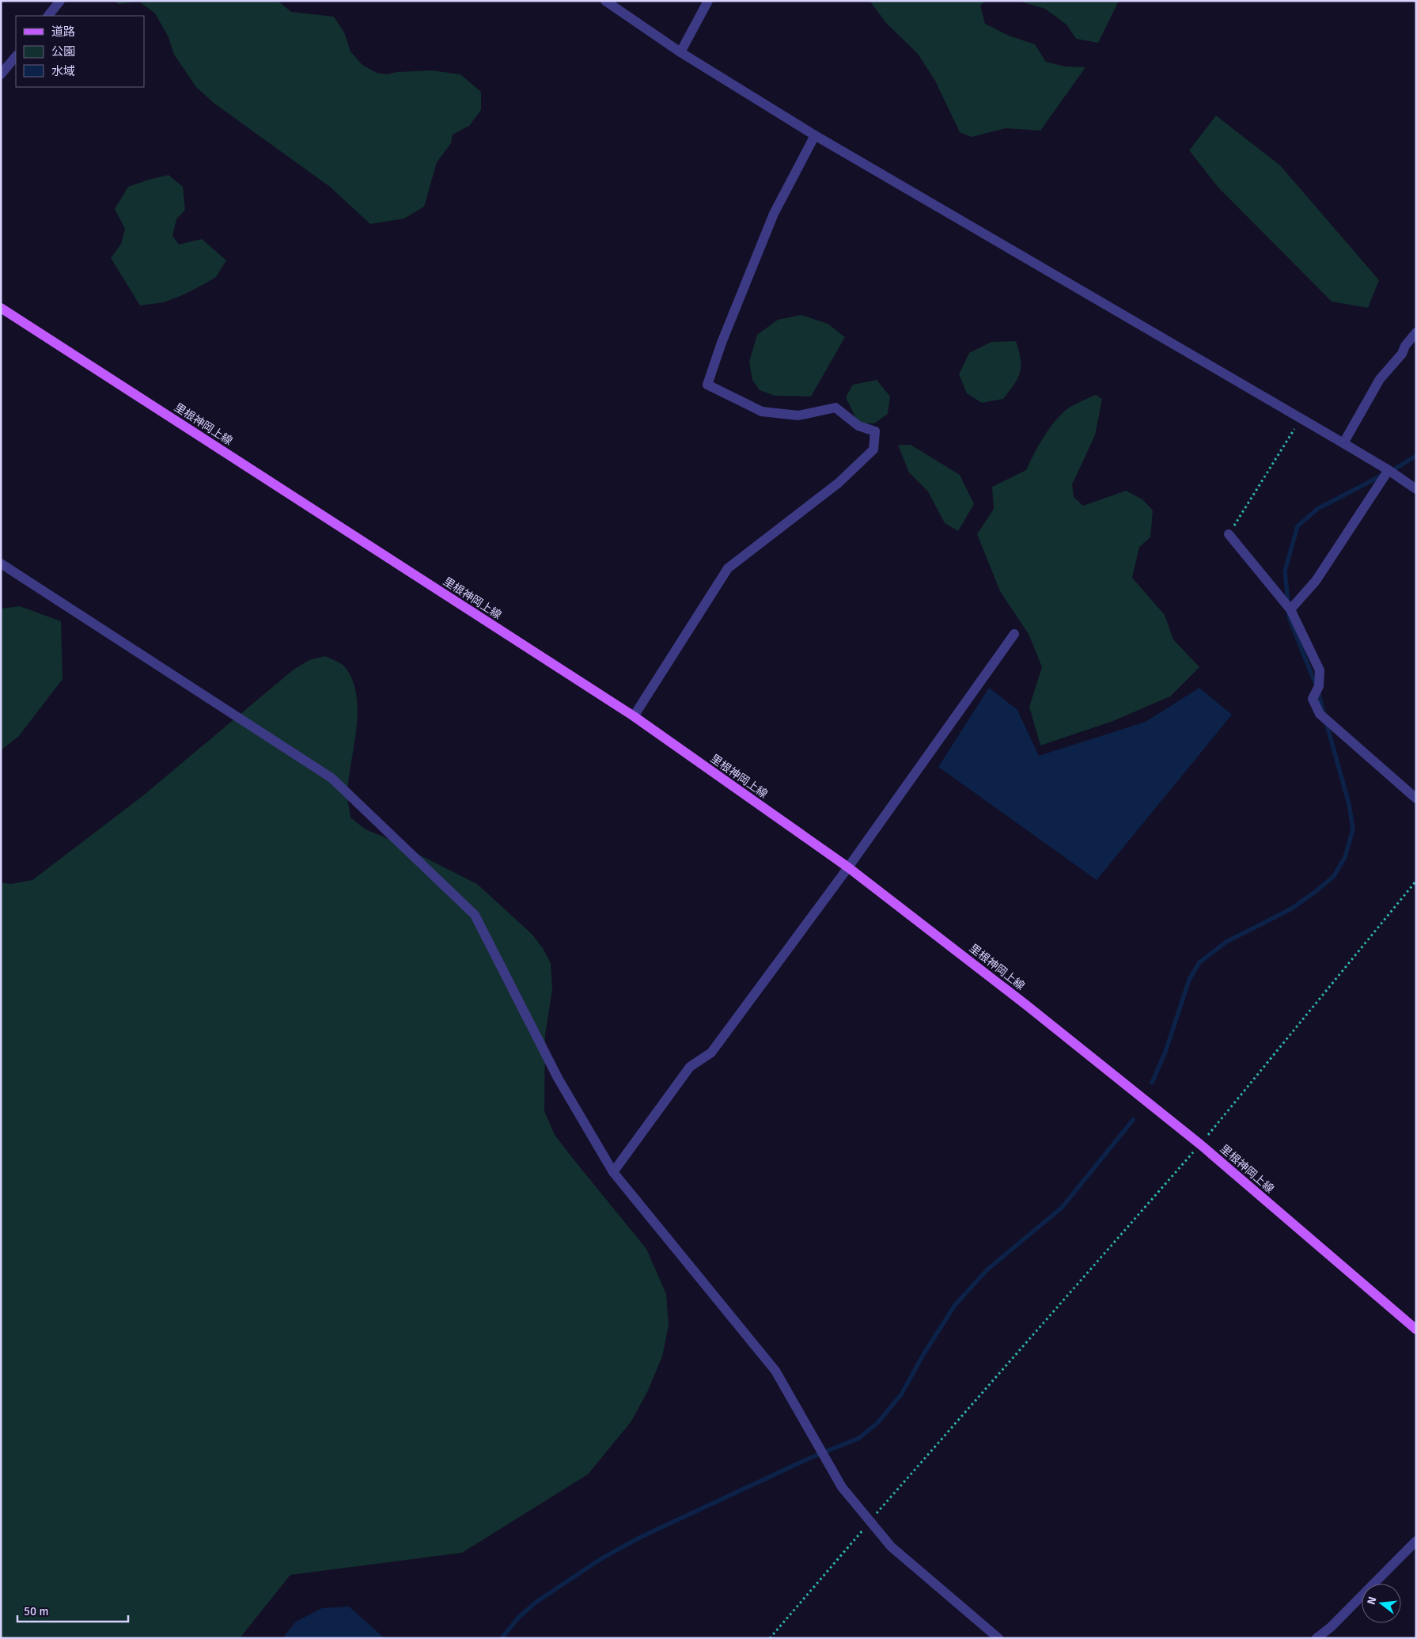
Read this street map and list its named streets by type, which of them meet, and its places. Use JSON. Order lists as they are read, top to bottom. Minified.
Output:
{"streets":{"main road":["里根神岡上線"]},"legend":["道路","公園","水域"],"scale_bar":"50 m","north":"left"}
